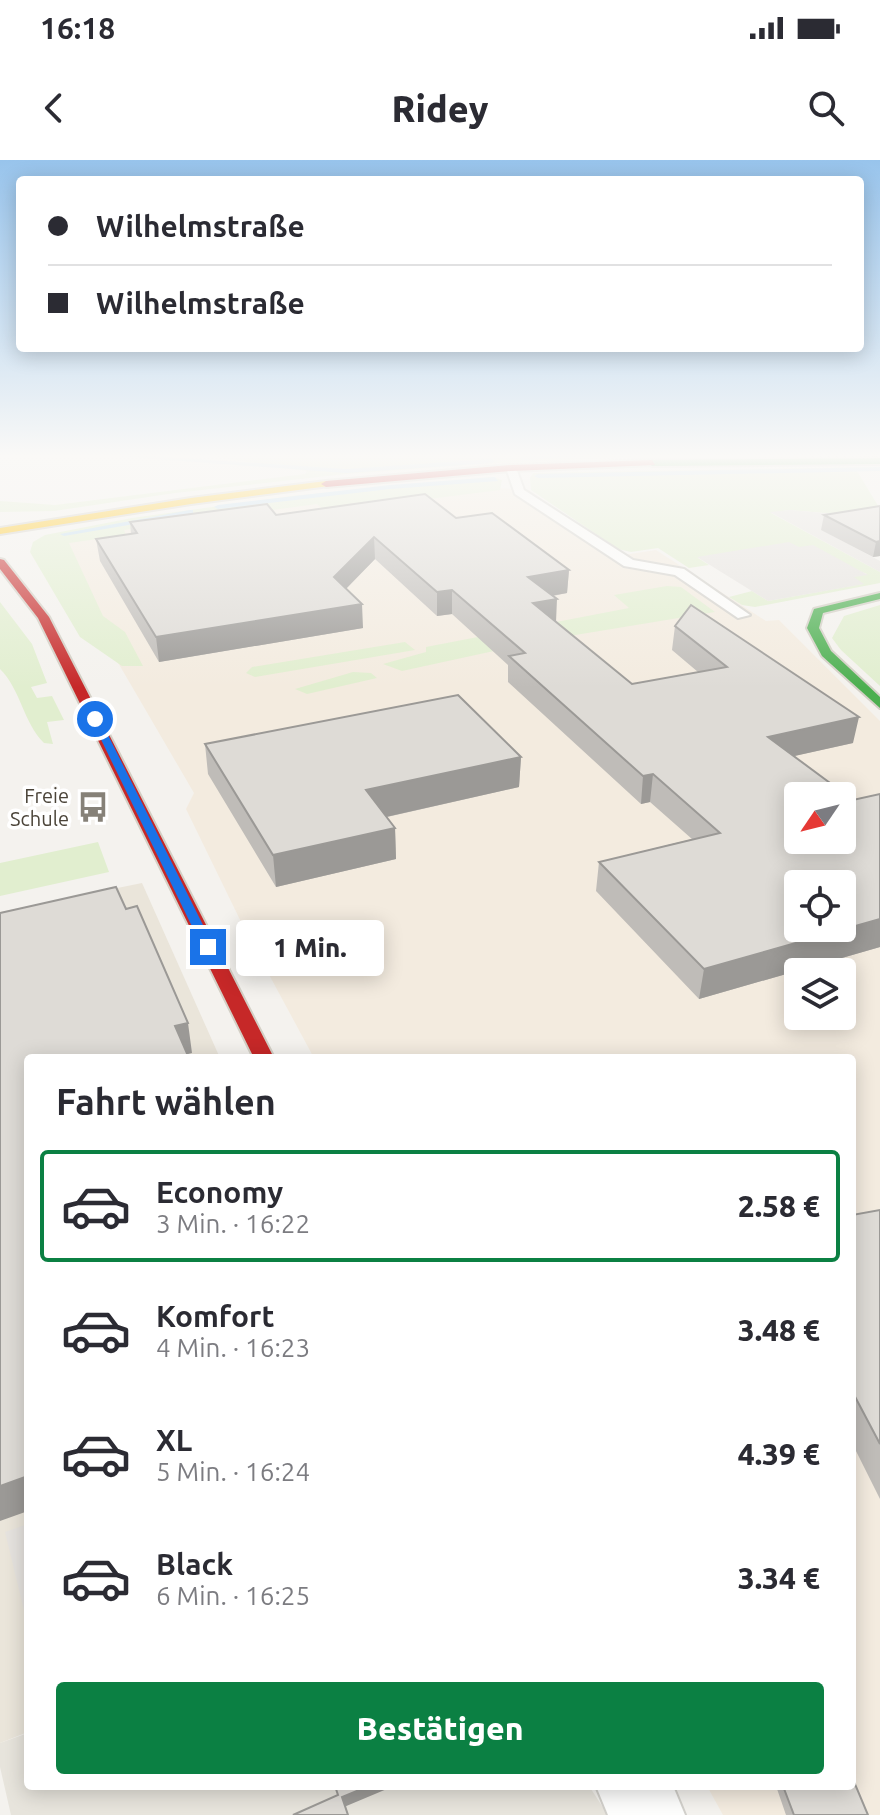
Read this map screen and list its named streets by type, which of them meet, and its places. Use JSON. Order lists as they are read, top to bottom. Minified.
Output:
{"places":{"bus stop":["Freie Schule"]},"north":"bottom left","page":{"status":"16:18","header":"Ridey","banner":["Wilhelmstraße","Wilhelmstraße"],"bubble":"1 Min.","heading":"Fahrt wählen","list":[{"name":"Economy","note":"3 Min. · 16:22","value":"2.58 €"},{"name":"Komfort","note":"4 Min. · 16:23","value":"3.48 €"},{"name":"XL","note":"5 Min. · 16:24","value":"4.39 €"},{"name":"Black","note":"6 Min. · 16:25","value":"3.34 €"}],"buttons":"Bestätigen"}}
